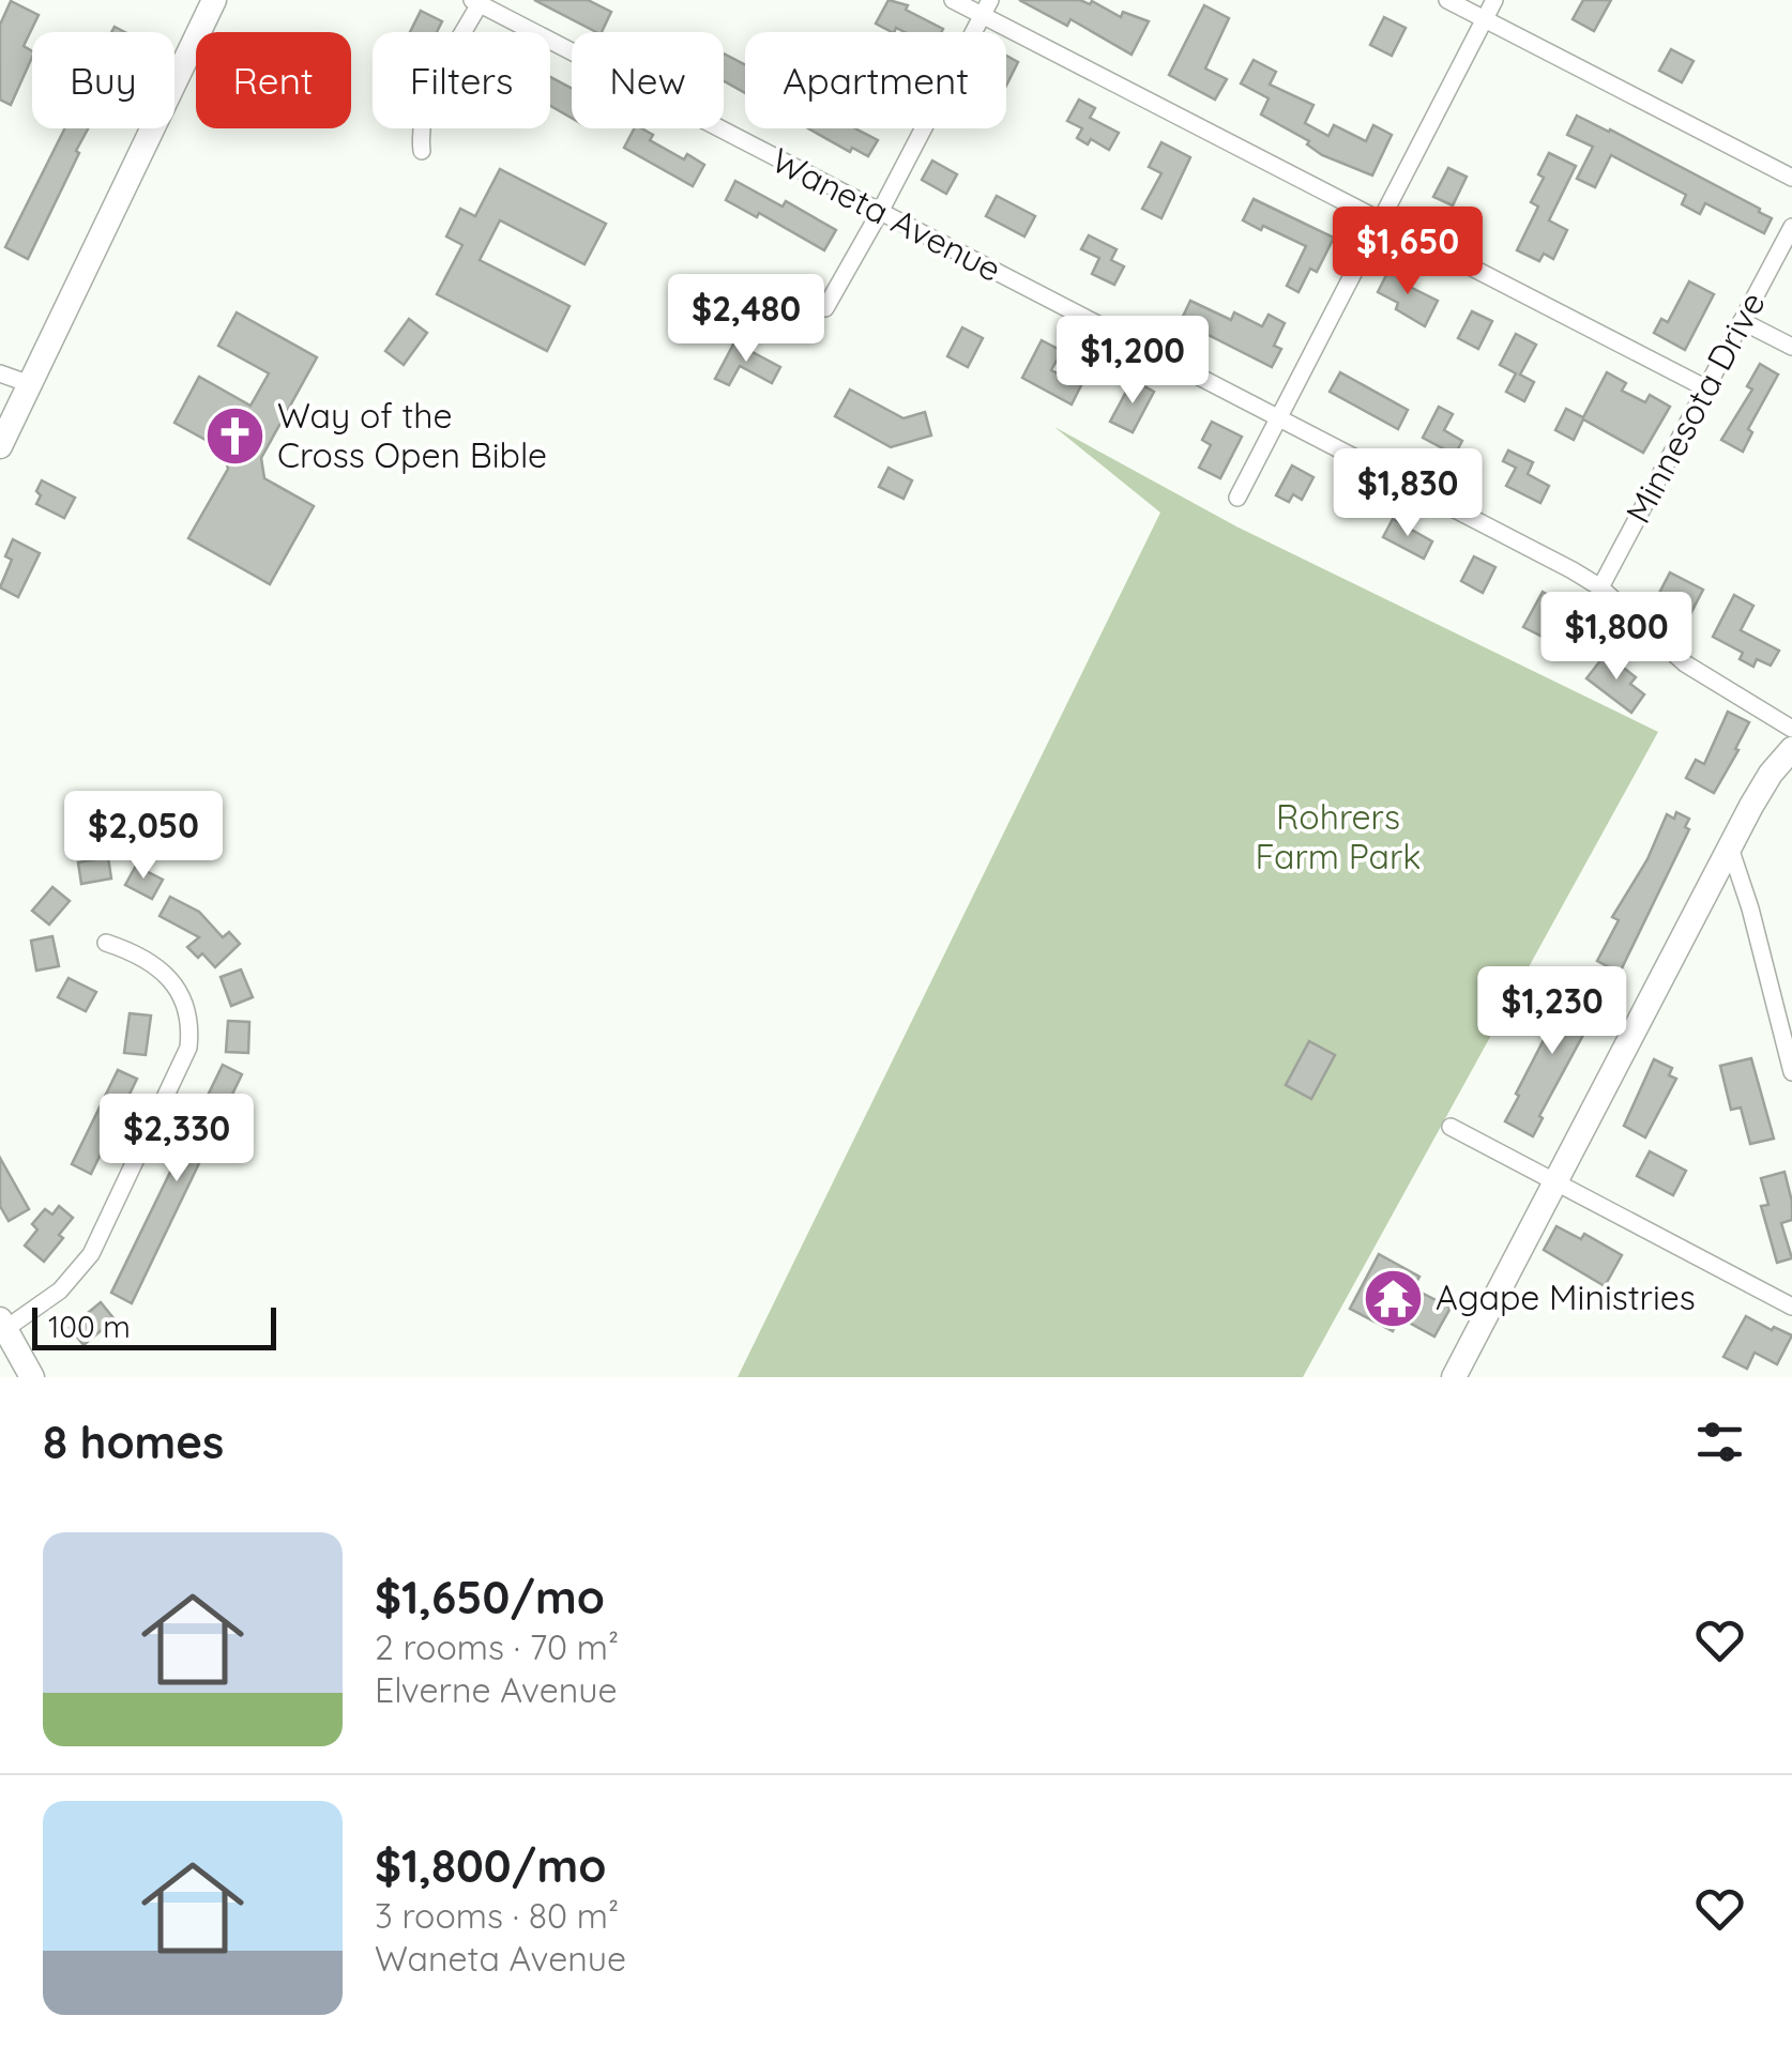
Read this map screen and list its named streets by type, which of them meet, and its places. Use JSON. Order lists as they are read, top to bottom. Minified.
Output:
{"streets":{"street":["Waneta Avenue","Minnesota Drive"]},"crossings":[["Waneta Avenue","Minnesota Drive"]],"parks":["Rohrers Farm Park"],"places":{"church":["Way of the Cross Open Bible"],"temple":["Agape Ministries"]},"scale_bar":"100 m","page":{"chip":["Buy","Rent","Filters","New","Apartment"],"price":["$1,650","$2,480","$1,200","$1,830","$1,800","$2,050","$1,230","$2,330"],"scale":"100 m","heading":"8 homes","list":[{"name":"$1,650/mo","note":"2 rooms · 70 m² · Elverne Avenue"},{"name":"$1,800/mo","note":"3 rooms · 80 m² · Waneta Avenue"}]}}
